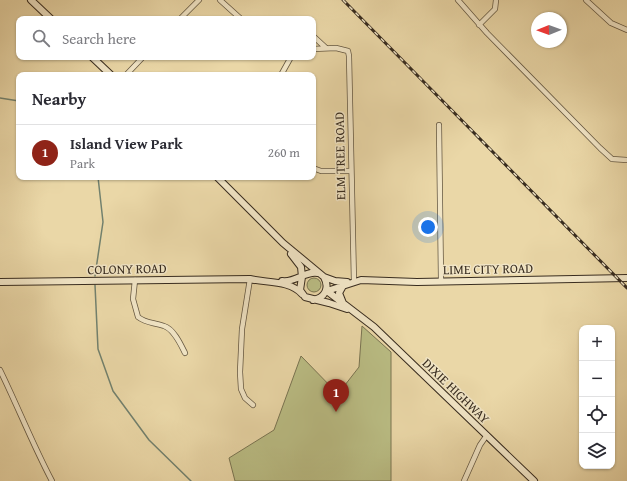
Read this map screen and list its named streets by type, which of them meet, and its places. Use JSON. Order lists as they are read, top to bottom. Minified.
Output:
{"streets":{"main road":["COLONY ROAD","LIME CITY ROAD","DIXIE HIGHWAY"],"street":["ELM TREE ROAD"]},"crossings":[["ELM TREE ROAD","LIME CITY ROAD"],["COLONY ROAD","LIME CITY ROAD"],["COLONY ROAD","DIXIE HIGHWAY"],["LIME CITY ROAD","DIXIE HIGHWAY"]],"north":"left","page":{"search":"Search here","heading":"Nearby","list":[{"mark":"1","name":"Island View Park","note":"Park","value":"260 m"}],"map_buttons":["+","−"],"pins":"1"}}
